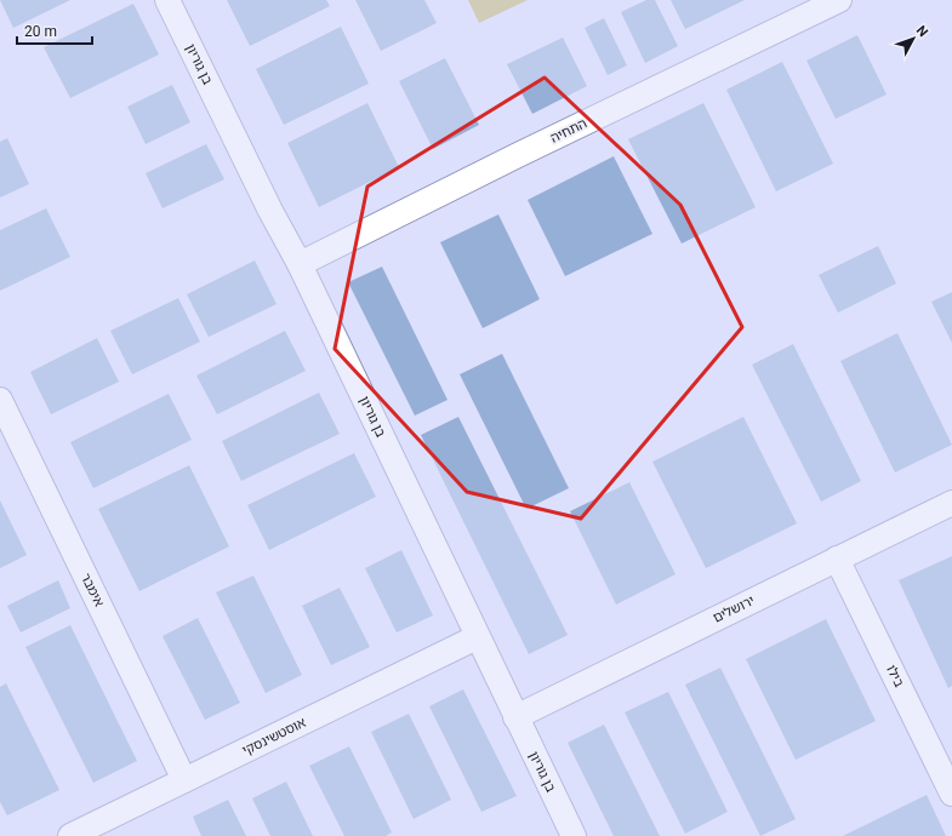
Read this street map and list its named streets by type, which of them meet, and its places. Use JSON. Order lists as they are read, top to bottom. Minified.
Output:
{"streets":{"street":["בן גוריון","התחיה","אימבר","ירושלים","בילו","אוסטשינסקי"]},"crossings":[["בן גוריון","התחיה"],["בן גוריון","ירושלים"],["בן גוריון","אוסטשינסקי"],["אימבר","אוסטשינסקי"],["ירושלים","בילו"]],"scale_bar":"20 m","north":"top right"}
